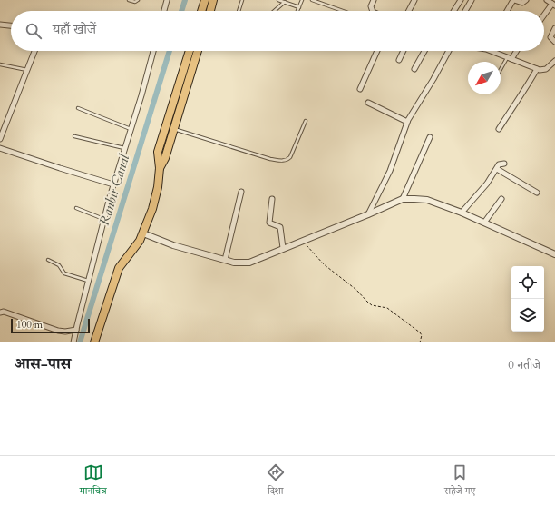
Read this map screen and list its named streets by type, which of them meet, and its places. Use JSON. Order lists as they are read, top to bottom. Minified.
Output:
{"water":["Ranbir Canal"],"scale_bar":"100 m","north":"bottom left","page":{"search":"यहाँ खोजें","scale":"100 m","heading":["आस-पास","0 नतीजे"],"nav":["मानचित्र","दिशा","सहेजे गए"]}}
